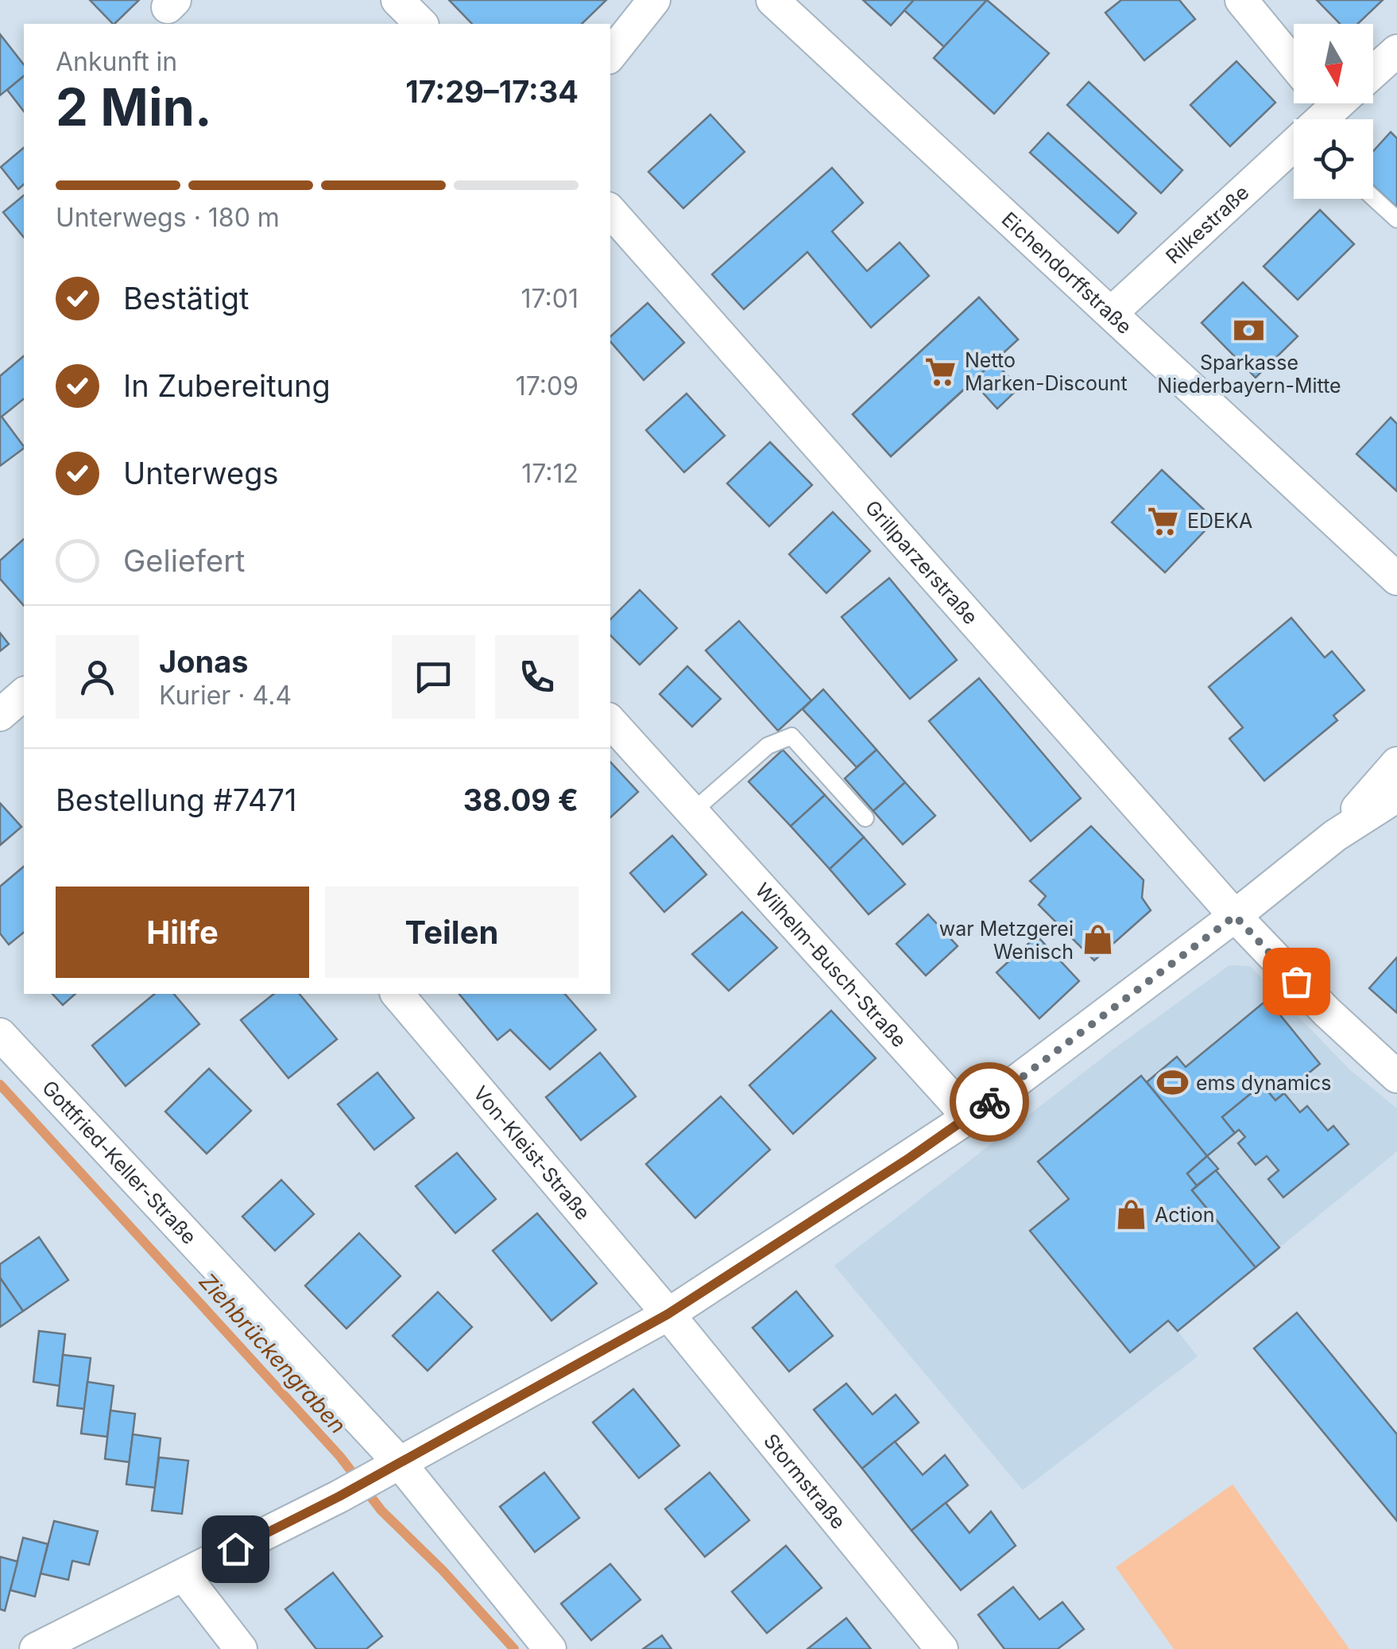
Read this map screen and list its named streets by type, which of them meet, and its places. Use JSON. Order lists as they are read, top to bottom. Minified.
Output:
{"streets":{"street":["Rilkestraße","Eichendorffstraße","Grillparzerstraße","Wilhelm-Busch-Straße","Von-Kleist-Straße","Gottfried-Keller-Straße","Stormstraße"]},"crossings":[["Rilkestraße","Eichendorffstraße"],["Von-Kleist-Straße","Stormstraße"]],"water":["Ziehbrückengraben"],"places":{"bank":["Sparkasse Niederbayern-Mitte"],"supermarket":["Netto Marken-Discount","EDEKA"],"shop":["war Metzgerei Wenisch","Action"],"sports":["ems dynamics"]},"north":"bottom","page":{"heading":["2 Min.","Ankunft in","17:29–17:34"],"panel":["Jonas","Kurier · 4.4","Bestellung #7471","38.09 €"],"bar":"Unterwegs · 180 m","list":[["Bestätigt","17:01"],["In Zubereitung","17:09"],["Unterwegs","17:12"],"Geliefert"],"buttons":["Hilfe","Teilen"]}}
